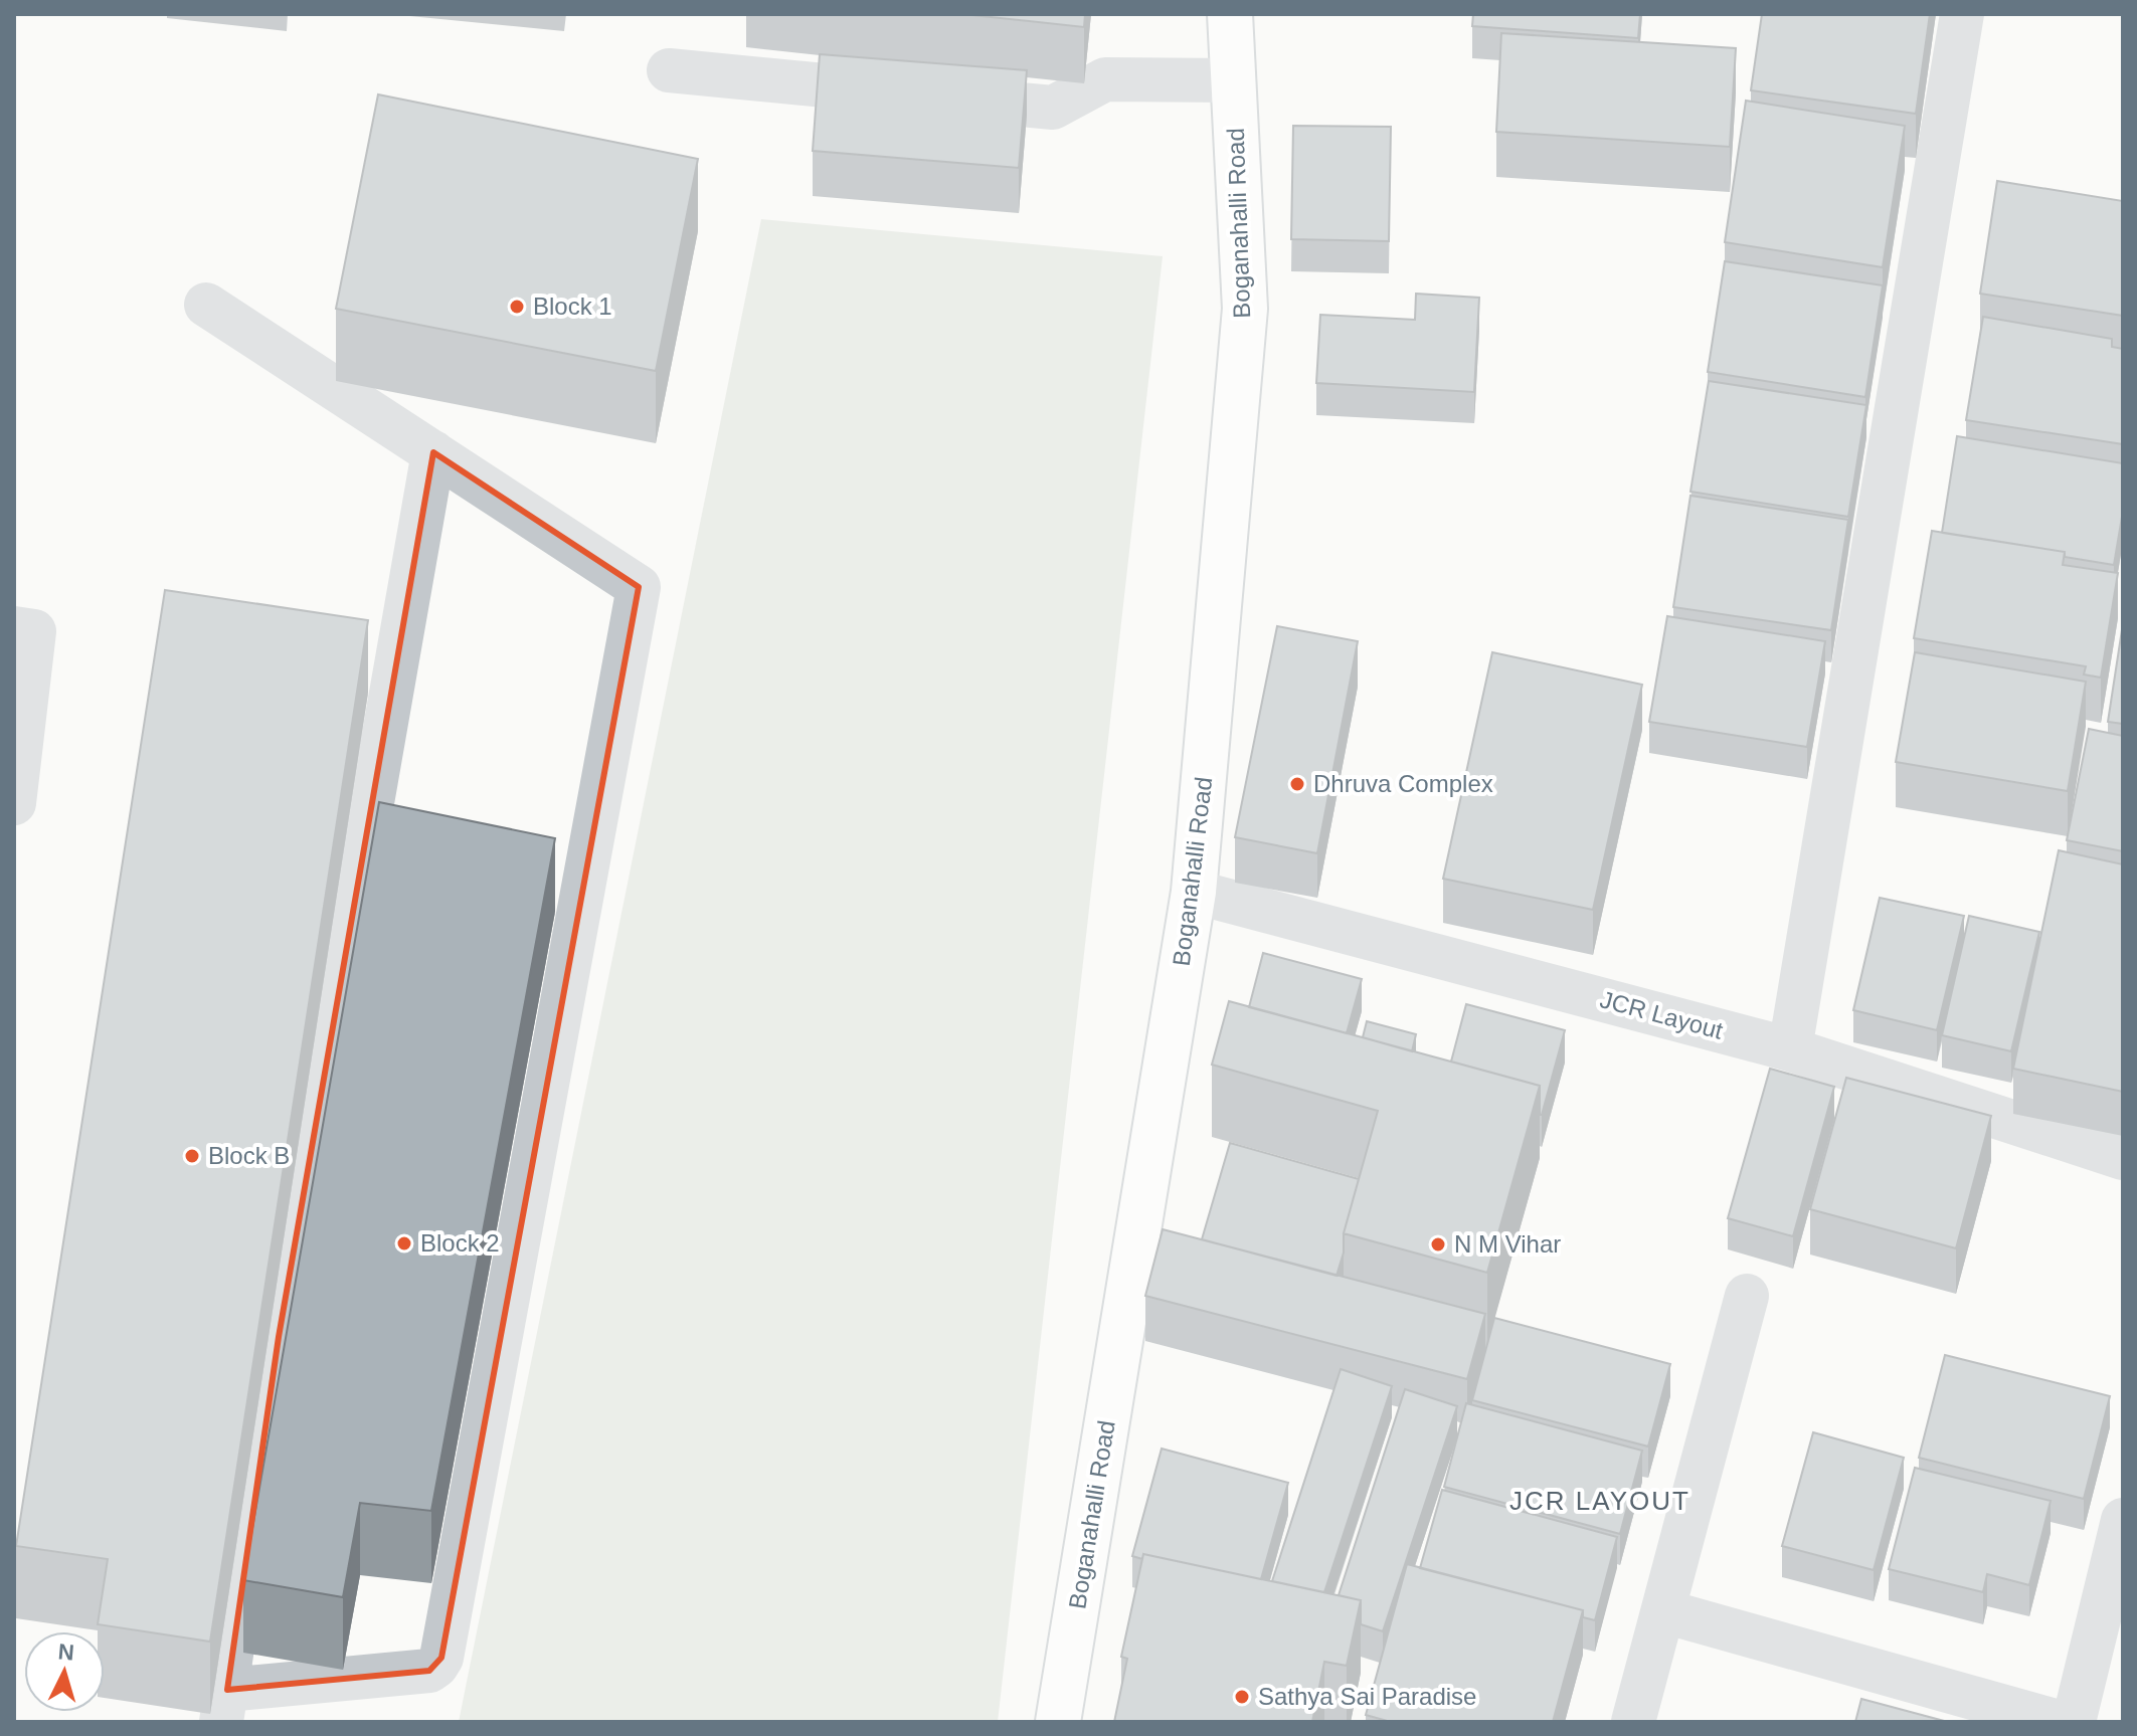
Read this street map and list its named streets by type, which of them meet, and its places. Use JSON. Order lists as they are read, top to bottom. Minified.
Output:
{"streets":{"street":["Boganahalli Road","JCR Layout"]},"crossings":[["Boganahalli Road","JCR Layout"]],"districts":["JCR LAYOUT"],"places":["Block 1","Dhruva Complex","Block B","Block 2","N M Vihar","Sathya Sai Paradise"],"north":"top"}
